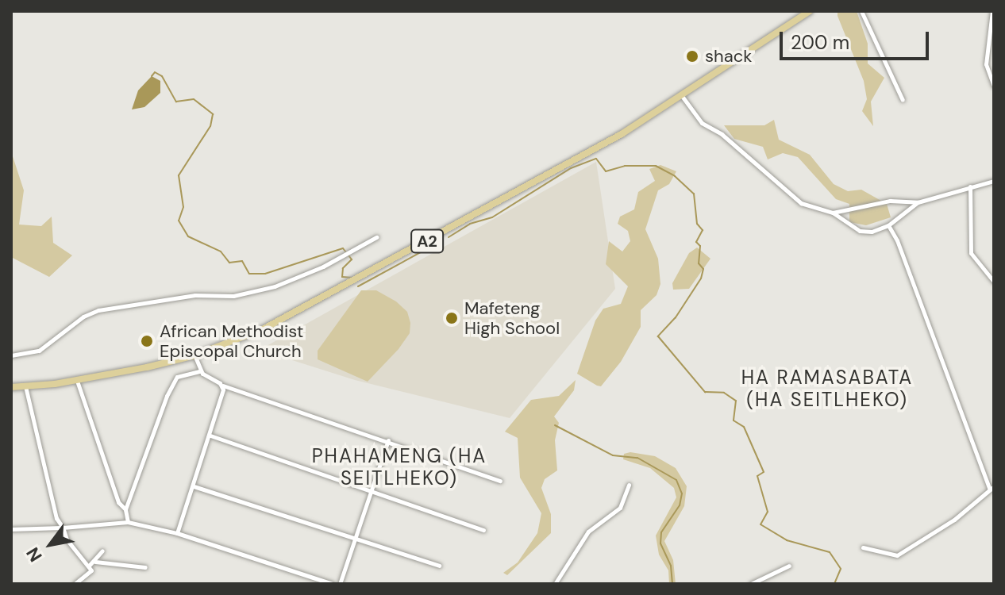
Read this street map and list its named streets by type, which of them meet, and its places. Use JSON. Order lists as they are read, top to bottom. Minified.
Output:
{"streets":{"main road":["A2"]},"districts":["HA RAMASABATA (HA SEITLHEKO)","PHAHAMENG (HA SEITLHEKO)"],"places":["shack","Mafeteng High School","African Methodist Episcopal Church"],"scale_bar":"200 m","north":"bottom left"}
